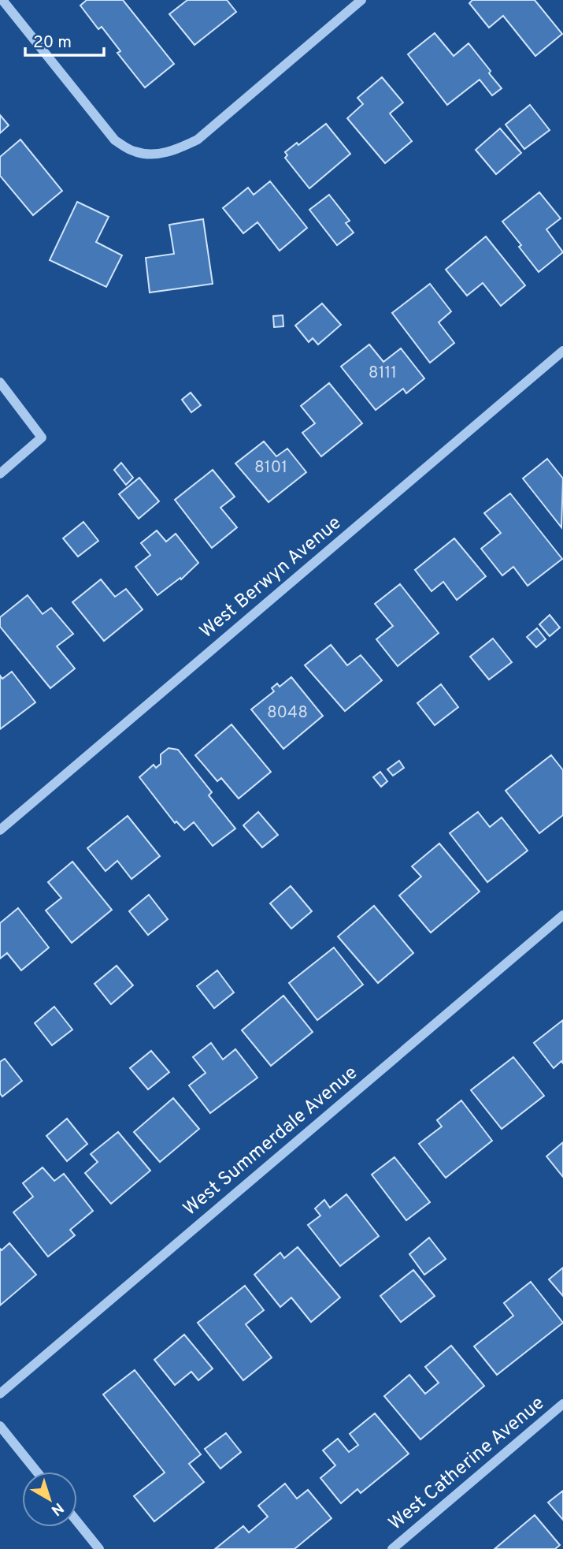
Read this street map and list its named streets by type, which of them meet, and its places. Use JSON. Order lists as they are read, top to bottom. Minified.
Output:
{"streets":{"street":["West Berwyn Avenue","West Summerdale Avenue","West Catherine Avenue"]},"house_numbers":["8111","8101","8048"],"scale_bar":"20 m","north":"bottom right"}
